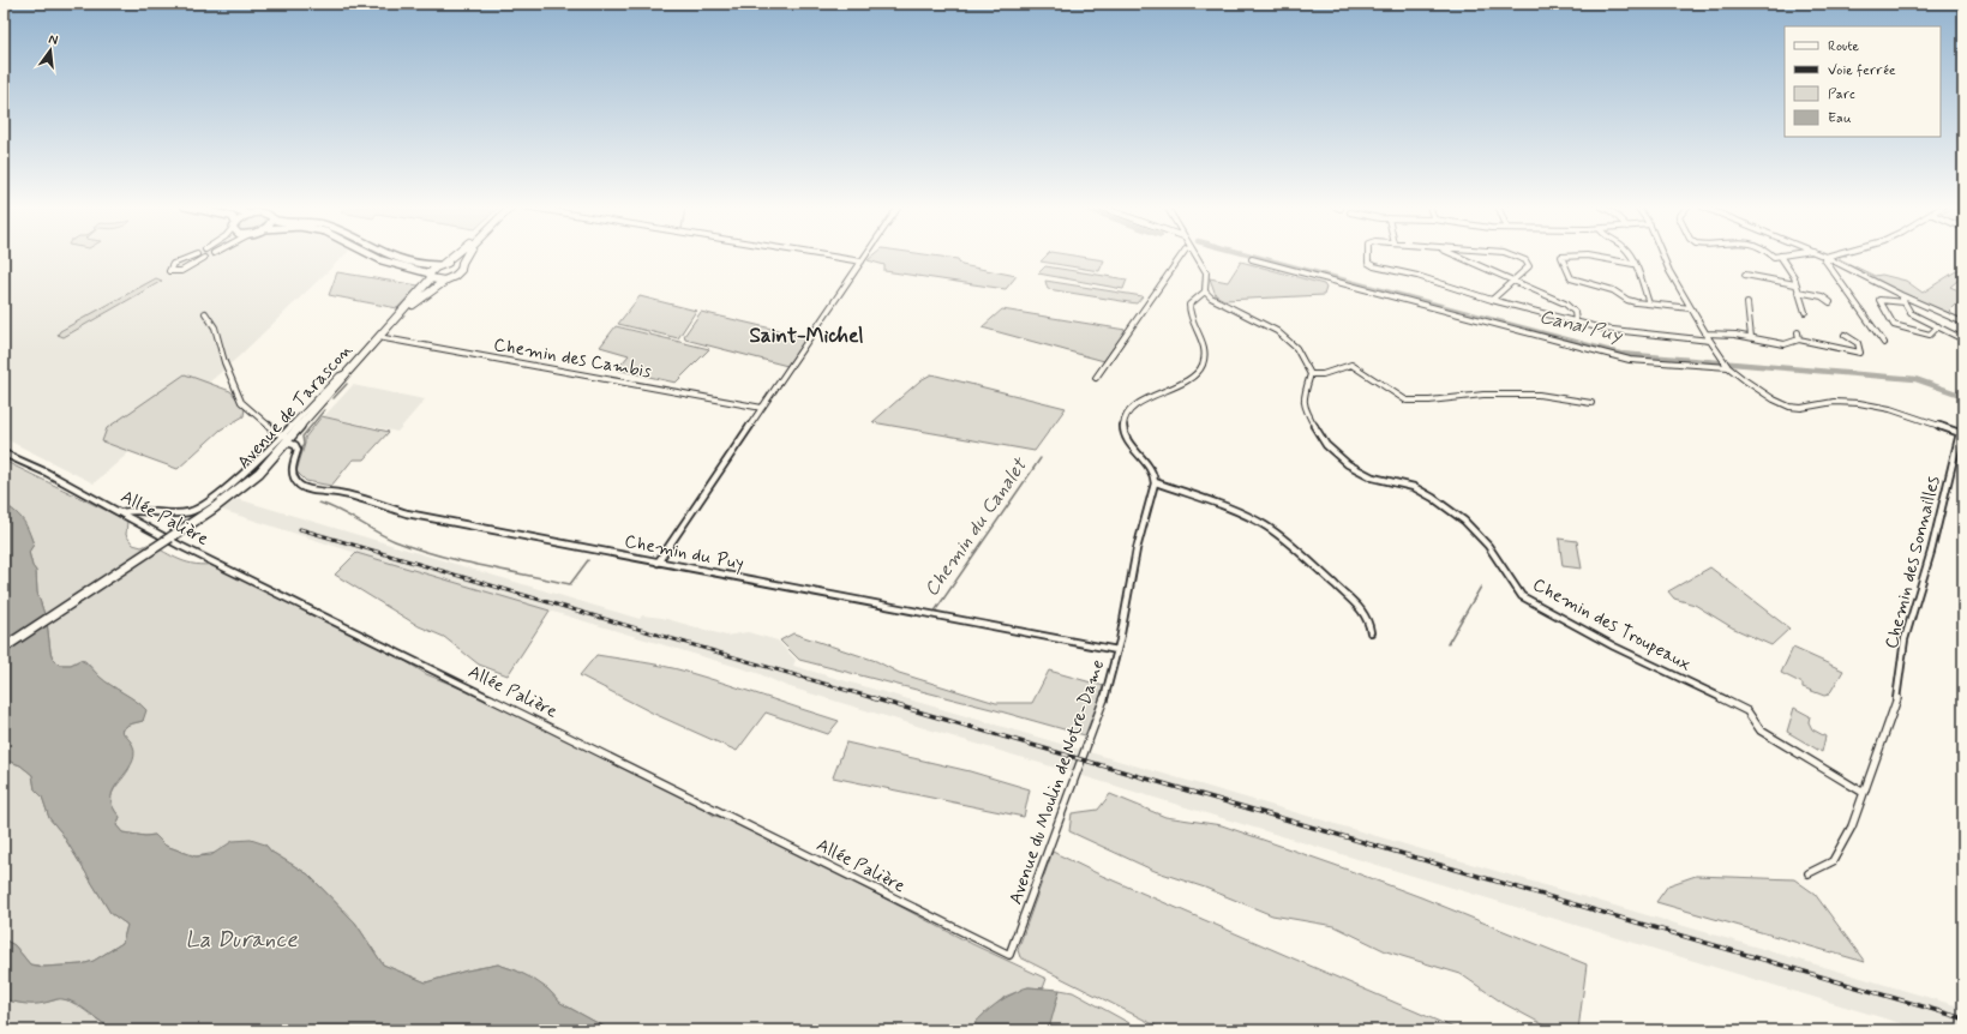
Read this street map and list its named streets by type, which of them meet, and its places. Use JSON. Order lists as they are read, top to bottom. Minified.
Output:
{"streets":{"main road":["Avenue de Tarascon"],"street":["Chemin des Cambis","Allée Palière","Chemin du Puy","Chemin des Sonnailles","Chemin des Troupeaux","Avenue du Moulin de Notre-Dame"]},"crossings":[["Chemin des Cambis","Avenue de Tarascon"],["Avenue de Tarascon","Chemin du Puy"],["Allée Palière","Avenue du Moulin de Notre-Dame"],["Chemin du Puy","Avenue du Moulin de Notre-Dame"],["Chemin des Sonnailles","Chemin des Troupeaux"]],"districts":["Saint-Michel"],"water":["Canal Puy","Chemin du Canalet","La Durance"],"legend":["Route","Voie ferrée","Parc","Eau"],"north":"top"}
